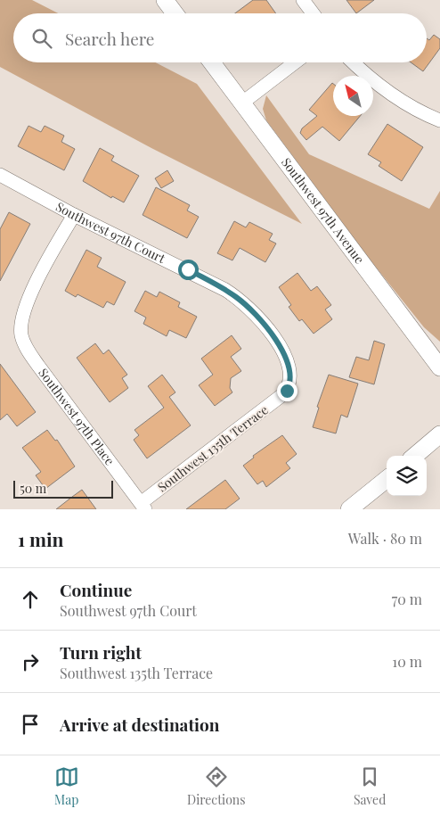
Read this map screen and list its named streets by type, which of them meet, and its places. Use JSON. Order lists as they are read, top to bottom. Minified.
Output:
{"streets":{"street":["Southwest 97th Avenue","Southwest 97th Court","Southwest 97th Place","Southwest 135th Terrace"]},"crossings":[["Southwest 97th Court","Southwest 97th Place"],["Southwest 97th Court","Southwest 135th Terrace"],["Southwest 97th Place","Southwest 135th Terrace"]],"scale_bar":"50 m","north":"top left","page":{"search":"Search here","scale":"50 m","heading":["1 min","Walk · 80 m"],"list":[["Continue","Southwest 97th Court","70 m"],["Turn right","Southwest 135th Terrace","10 m"],"Arrive at destination"],"nav":["Map","Directions","Saved"]}}
